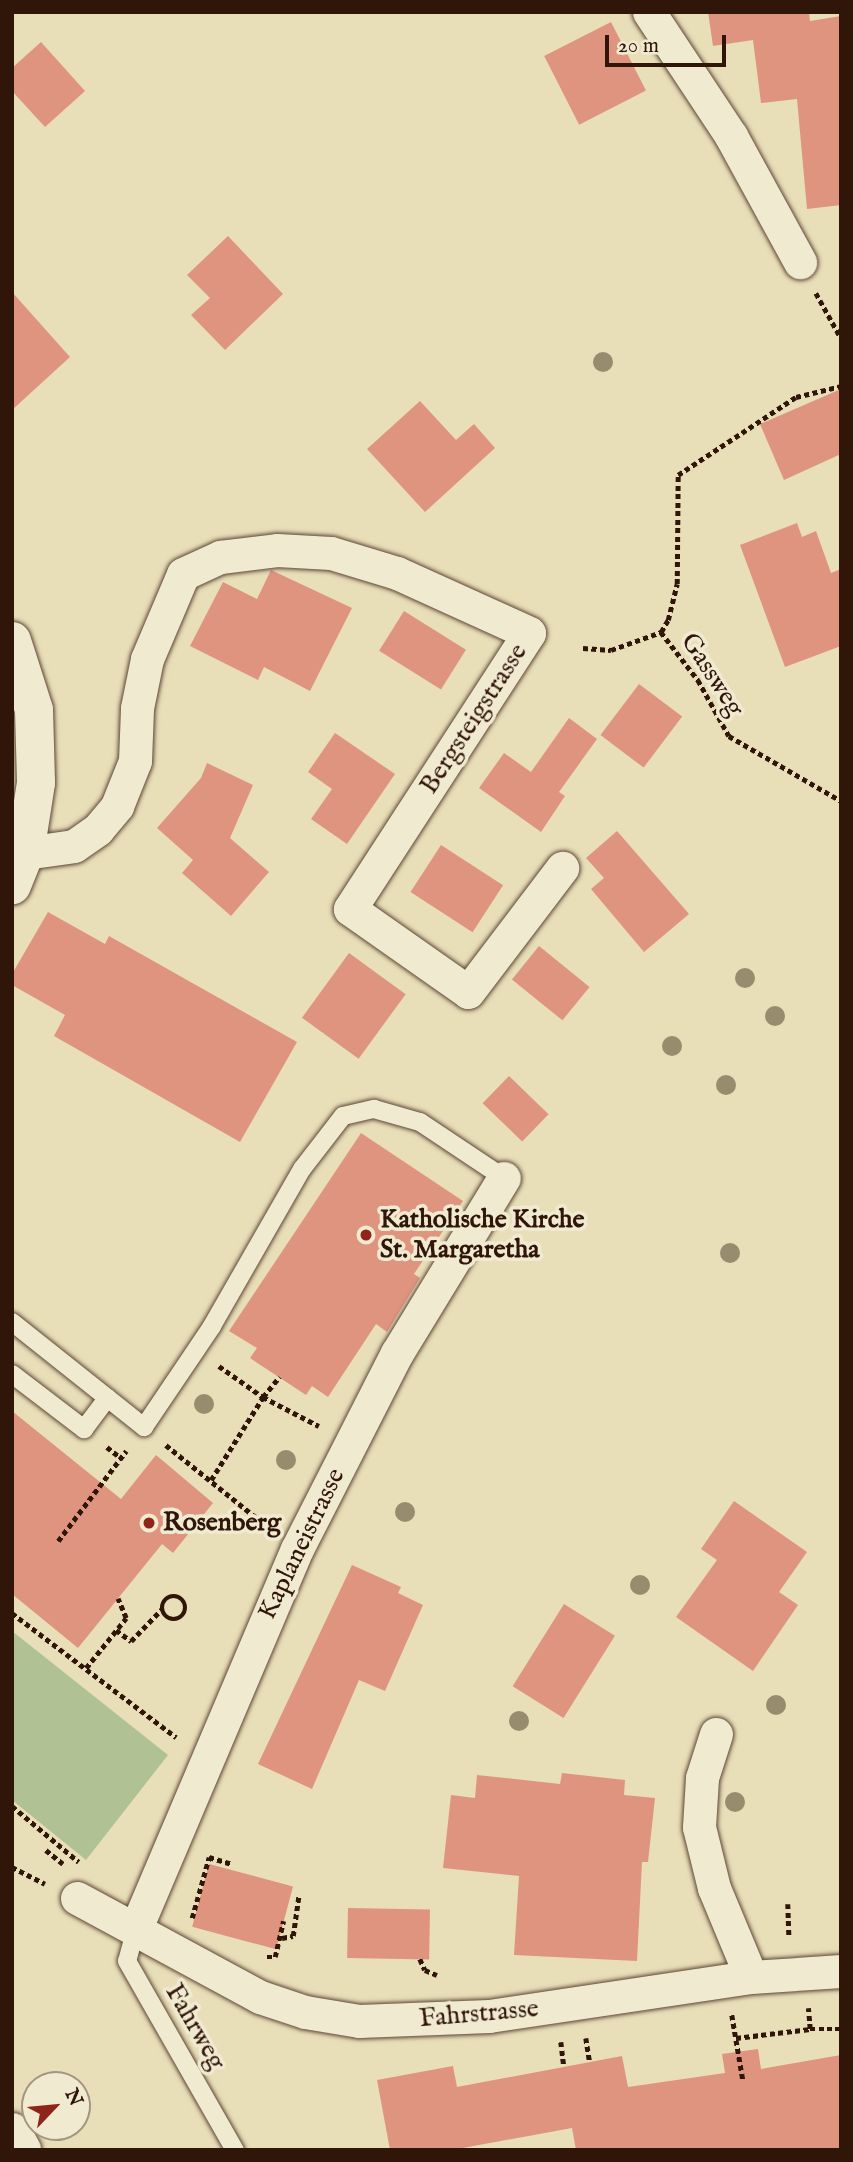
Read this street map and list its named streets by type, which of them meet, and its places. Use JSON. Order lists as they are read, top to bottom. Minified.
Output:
{"streets":{"street":["Bergsteigstrasse","Kaplaneistrasse","Fahrstrasse"],"lane":["Fahrweg"],"path":["Gassweg"]},"crossings":[["Kaplaneistrasse","Fahrstrasse"],["Kaplaneistrasse","Fahrweg"],["Fahrstrasse","Fahrweg"]],"places":["Katholische Kirche St. Margaretha","Rosenberg"],"scale_bar":"20 m","north":"top right"}
